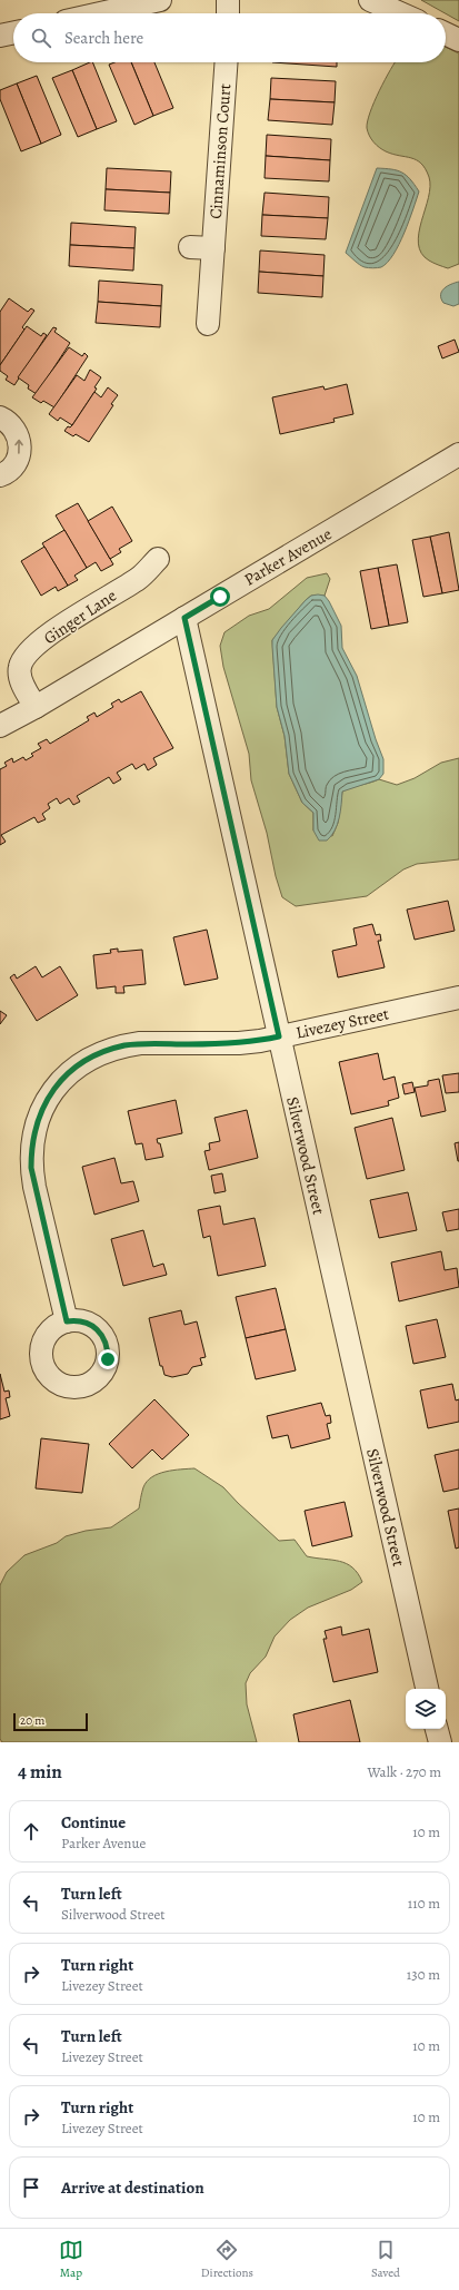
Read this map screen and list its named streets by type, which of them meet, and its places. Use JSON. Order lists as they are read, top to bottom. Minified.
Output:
{"streets":{"street":["Cinnaminson Court","Parker Avenue","Ginger Lane","Livezey Street","Silverwood Street"]},"crossings":[["Parker Avenue","Ginger Lane"],["Parker Avenue","Silverwood Street"],["Livezey Street","Silverwood Street"]],"scale_bar":"20 m","page":{"search":"Search here","scale":"20 m","heading":["4 min","Walk · 270 m"],"list":[["Continue","Parker Avenue","10 m"],["Turn left","Silverwood Street","110 m"],["Turn right","Livezey Street","130 m"],["Turn left","Livezey Street","10 m"],["Turn right","Livezey Street","10 m"],"Arrive at destination"],"nav":["Map","Directions","Saved"]}}
